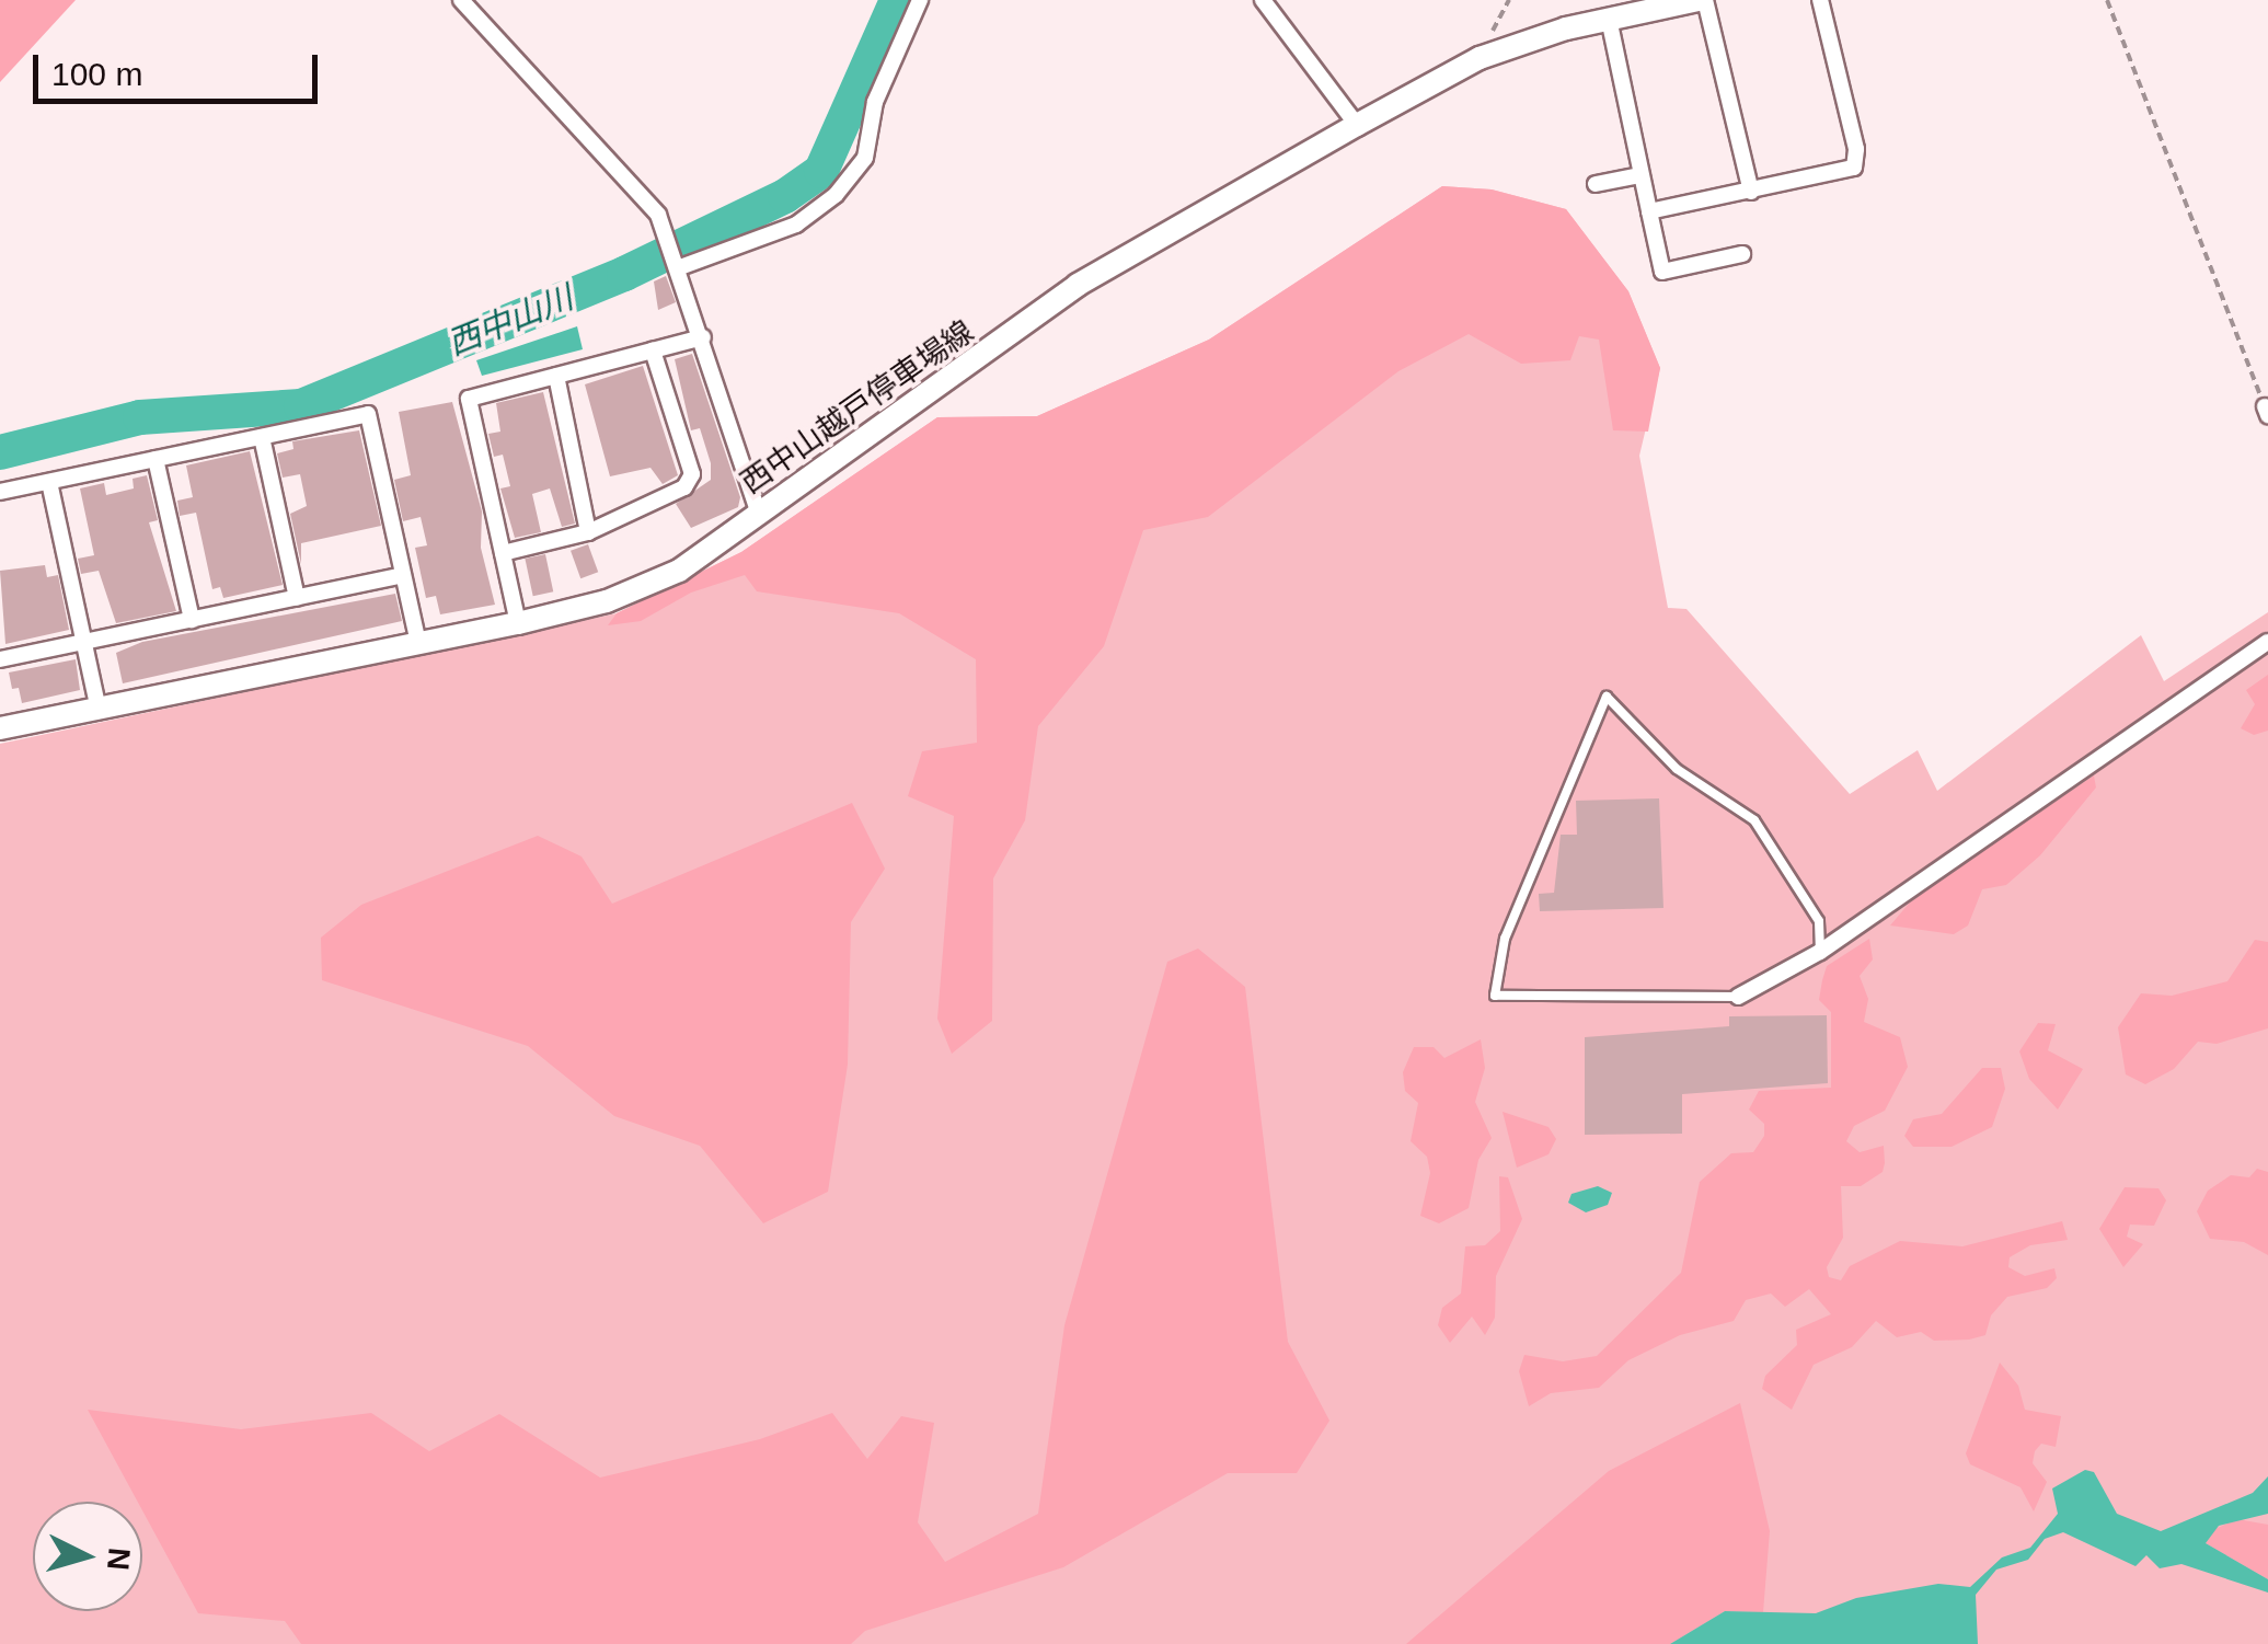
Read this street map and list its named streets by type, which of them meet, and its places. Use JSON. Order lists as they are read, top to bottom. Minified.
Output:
{"streets":{"main road":["西中山越戸停車場線"]},"water":["西中山川"],"scale_bar":"100 m","north":"right"}
